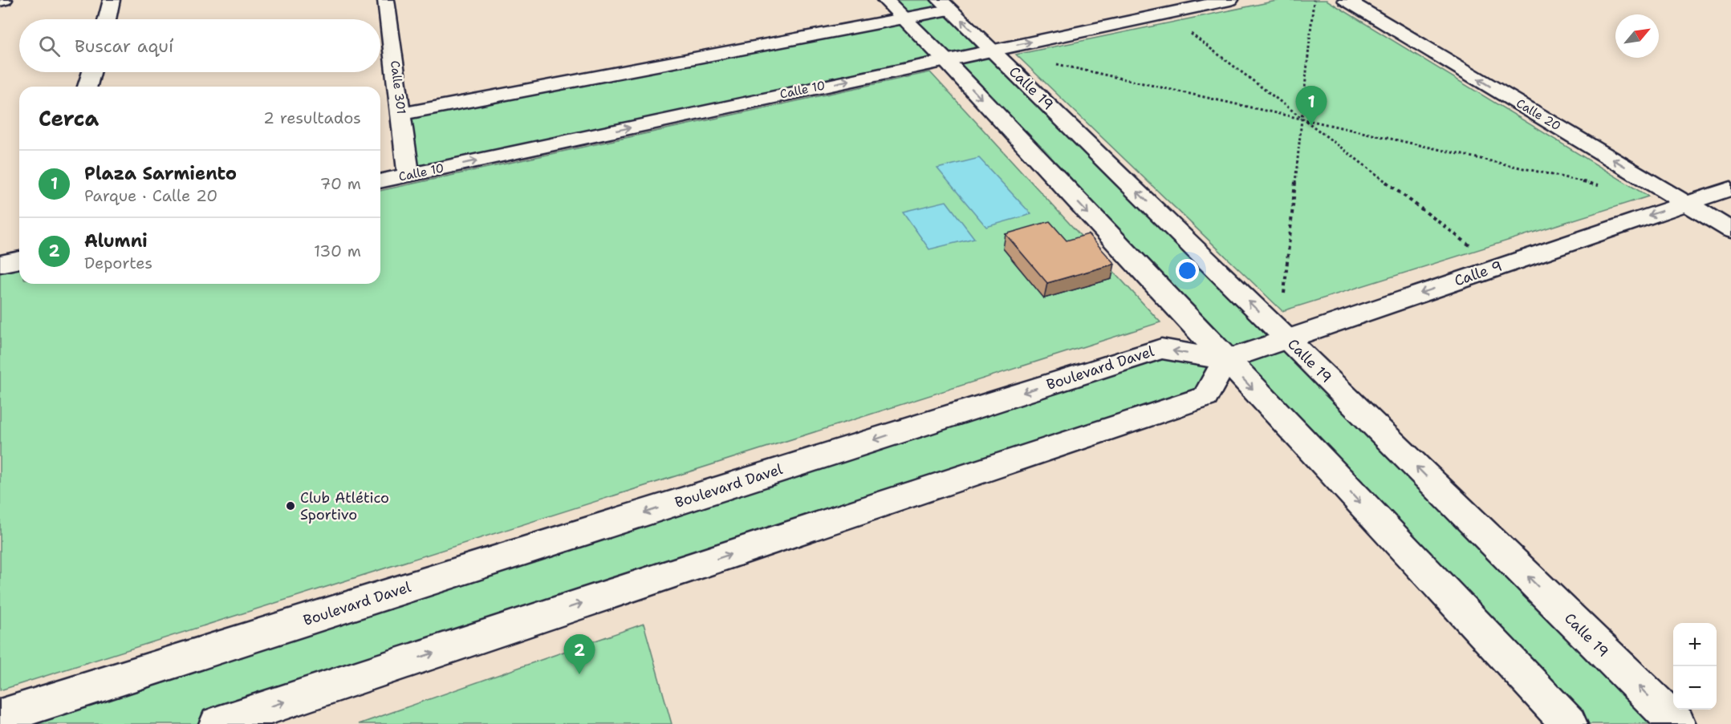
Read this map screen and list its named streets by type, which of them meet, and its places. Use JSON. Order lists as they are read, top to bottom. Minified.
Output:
{"streets":{"street":["Calle 301","Calle 19","Calle 10","Calle 20","Calle 9","Boulevard Davel"]},"crossings":[["Calle 301","Calle 10"],["Calle 19","Calle 10"],["Calle 19","Calle 9"],["Calle 20","Calle 9"],["Calle 9","Boulevard Davel"]],"one_way":["Calle 20","Calle 9"],"places":["Club Atlético Sportivo"],"north":"top right","page":{"search":"Buscar aquí","pins":["1","2"],"heading":["Cerca","2 resultados"],"list":[{"mark":"1","name":"Plaza Sarmiento","note":"Parque · Calle 20","value":"70 m"},{"mark":"2","name":"Alumni","note":"Deportes","value":"130 m"}],"map_buttons":["+","−"]}}
